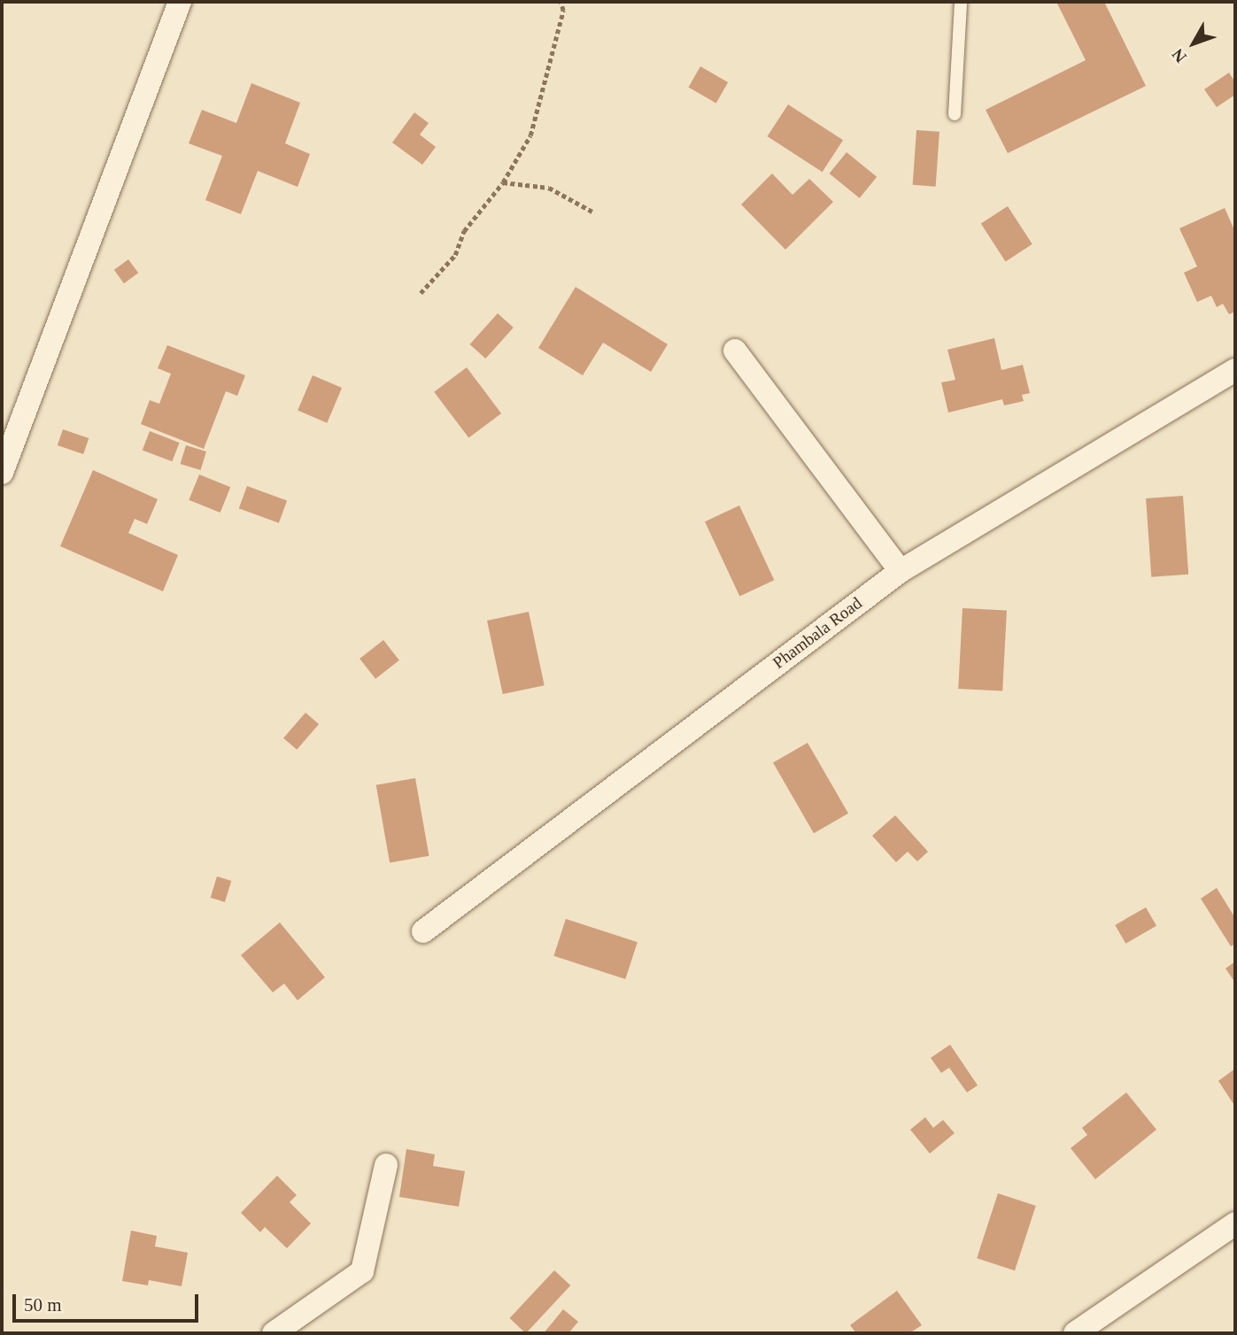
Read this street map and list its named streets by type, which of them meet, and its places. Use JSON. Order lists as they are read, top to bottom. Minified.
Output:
{"streets":{"street":["Phambala Road"]},"scale_bar":"50 m","north":"bottom left"}
